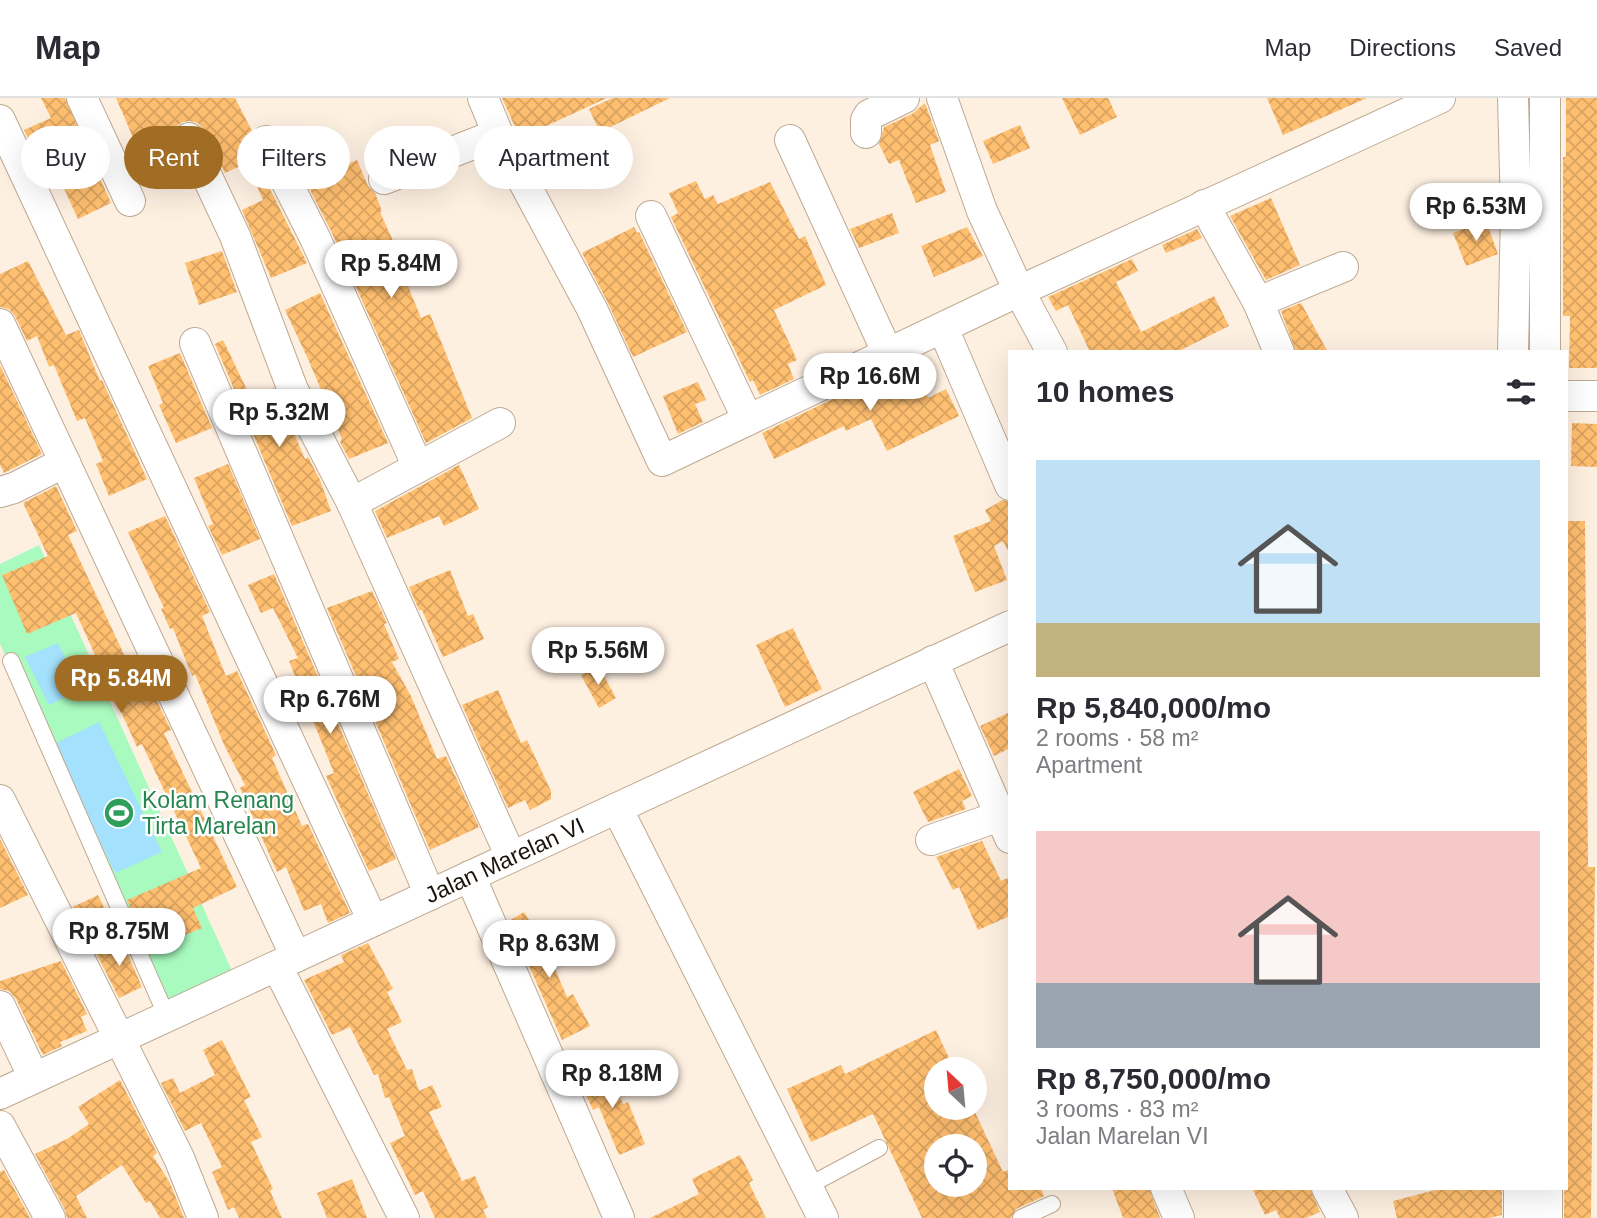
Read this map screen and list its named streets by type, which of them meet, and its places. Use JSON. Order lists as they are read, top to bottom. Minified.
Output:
{"streets":{"street":["Jalan Marelan VI"]},"places":{"sports":["Kolam Renang Tirta Marelan"]},"north":"top left","page":{"header":"Map","nav":["Map","Directions","Saved"],"chip":["Buy","Rent","Filters","New","Apartment"],"price":["Rp 6.53M","Rp 5.84M","Rp 16.6M","Rp 5.32M","Rp 5.56M","Rp 5.84M","Rp 6.76M","Rp 8.75M","Rp 8.63M","Rp 8.18M"],"heading":"10 homes","list":[{"name":"Rp 5,840,000/mo","note":"2 rooms · 58 m² · Apartment"},{"name":"Rp 8,750,000/mo","note":"3 rooms · 83 m² · Jalan Marelan VI"}]}}
